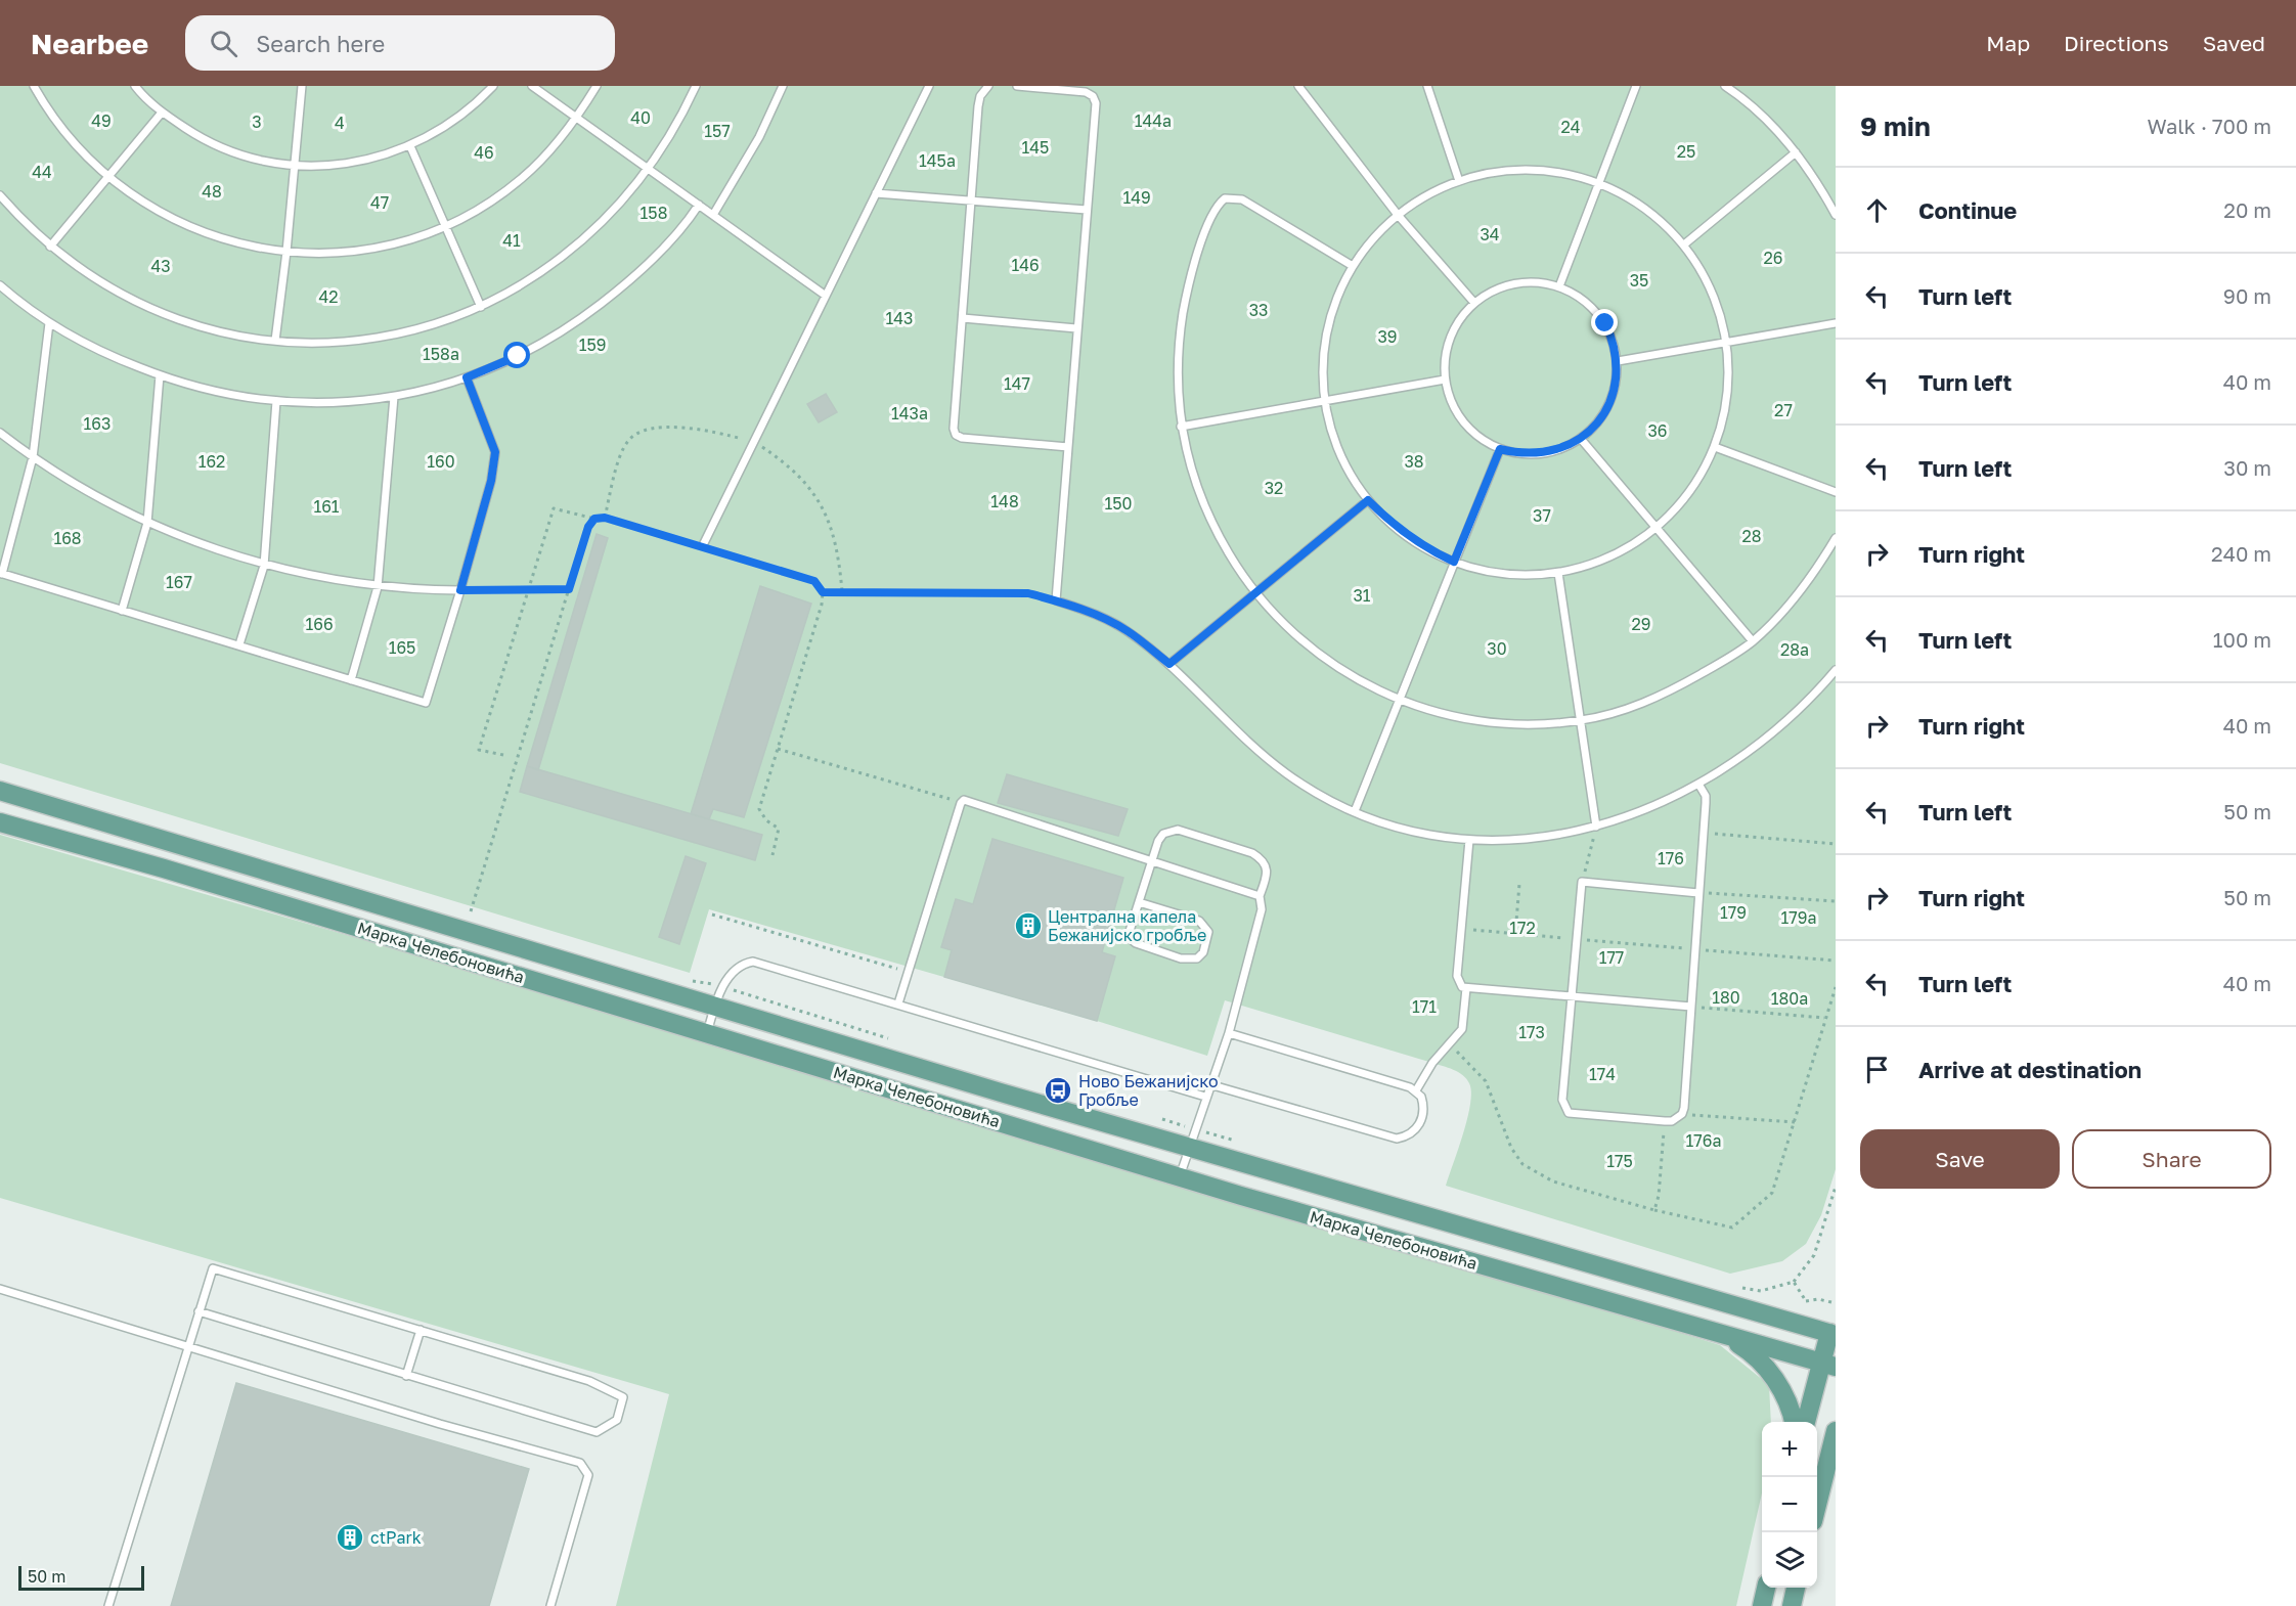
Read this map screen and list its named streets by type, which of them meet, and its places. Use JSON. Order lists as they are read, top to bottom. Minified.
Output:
{"streets":{"main road":["Марка Челебоновића"]},"parks":["40","49","144a","3","4","24","157","145","25","46","145a","44","48","149","47","158","34","41","26","146","43","35","42","33","143","39","159","158a","147","27","143a","163","36","162","160","38","32","148","150","161","37","28","168","167","31","166","29","165","30","28a","176","179","179a","172","177","180","180a","171","173","174","176a","175"],"places":{"building":["Централна капела Бежанијско гробље","ctPark"],"bus stop":["Ново Бежанијско Гробље"]},"scale_bar":"50 m","page":{"header":"Nearbee","search":"Search here","nav":["Map","Directions","Saved"],"heading":["9 min","Walk · 700 m"],"list":[["Continue","20 m"],["Turn left","90 m"],["Turn left","40 m"],["Turn left","30 m"],["Turn right","240 m"],["Turn left","100 m"],["Turn right","40 m"],["Turn left","50 m"],["Turn right","50 m"],["Turn left","40 m"],"Arrive at destination"],"buttons":["Save","Share"],"map_buttons":["+","−"],"scale":"50 m"}}
